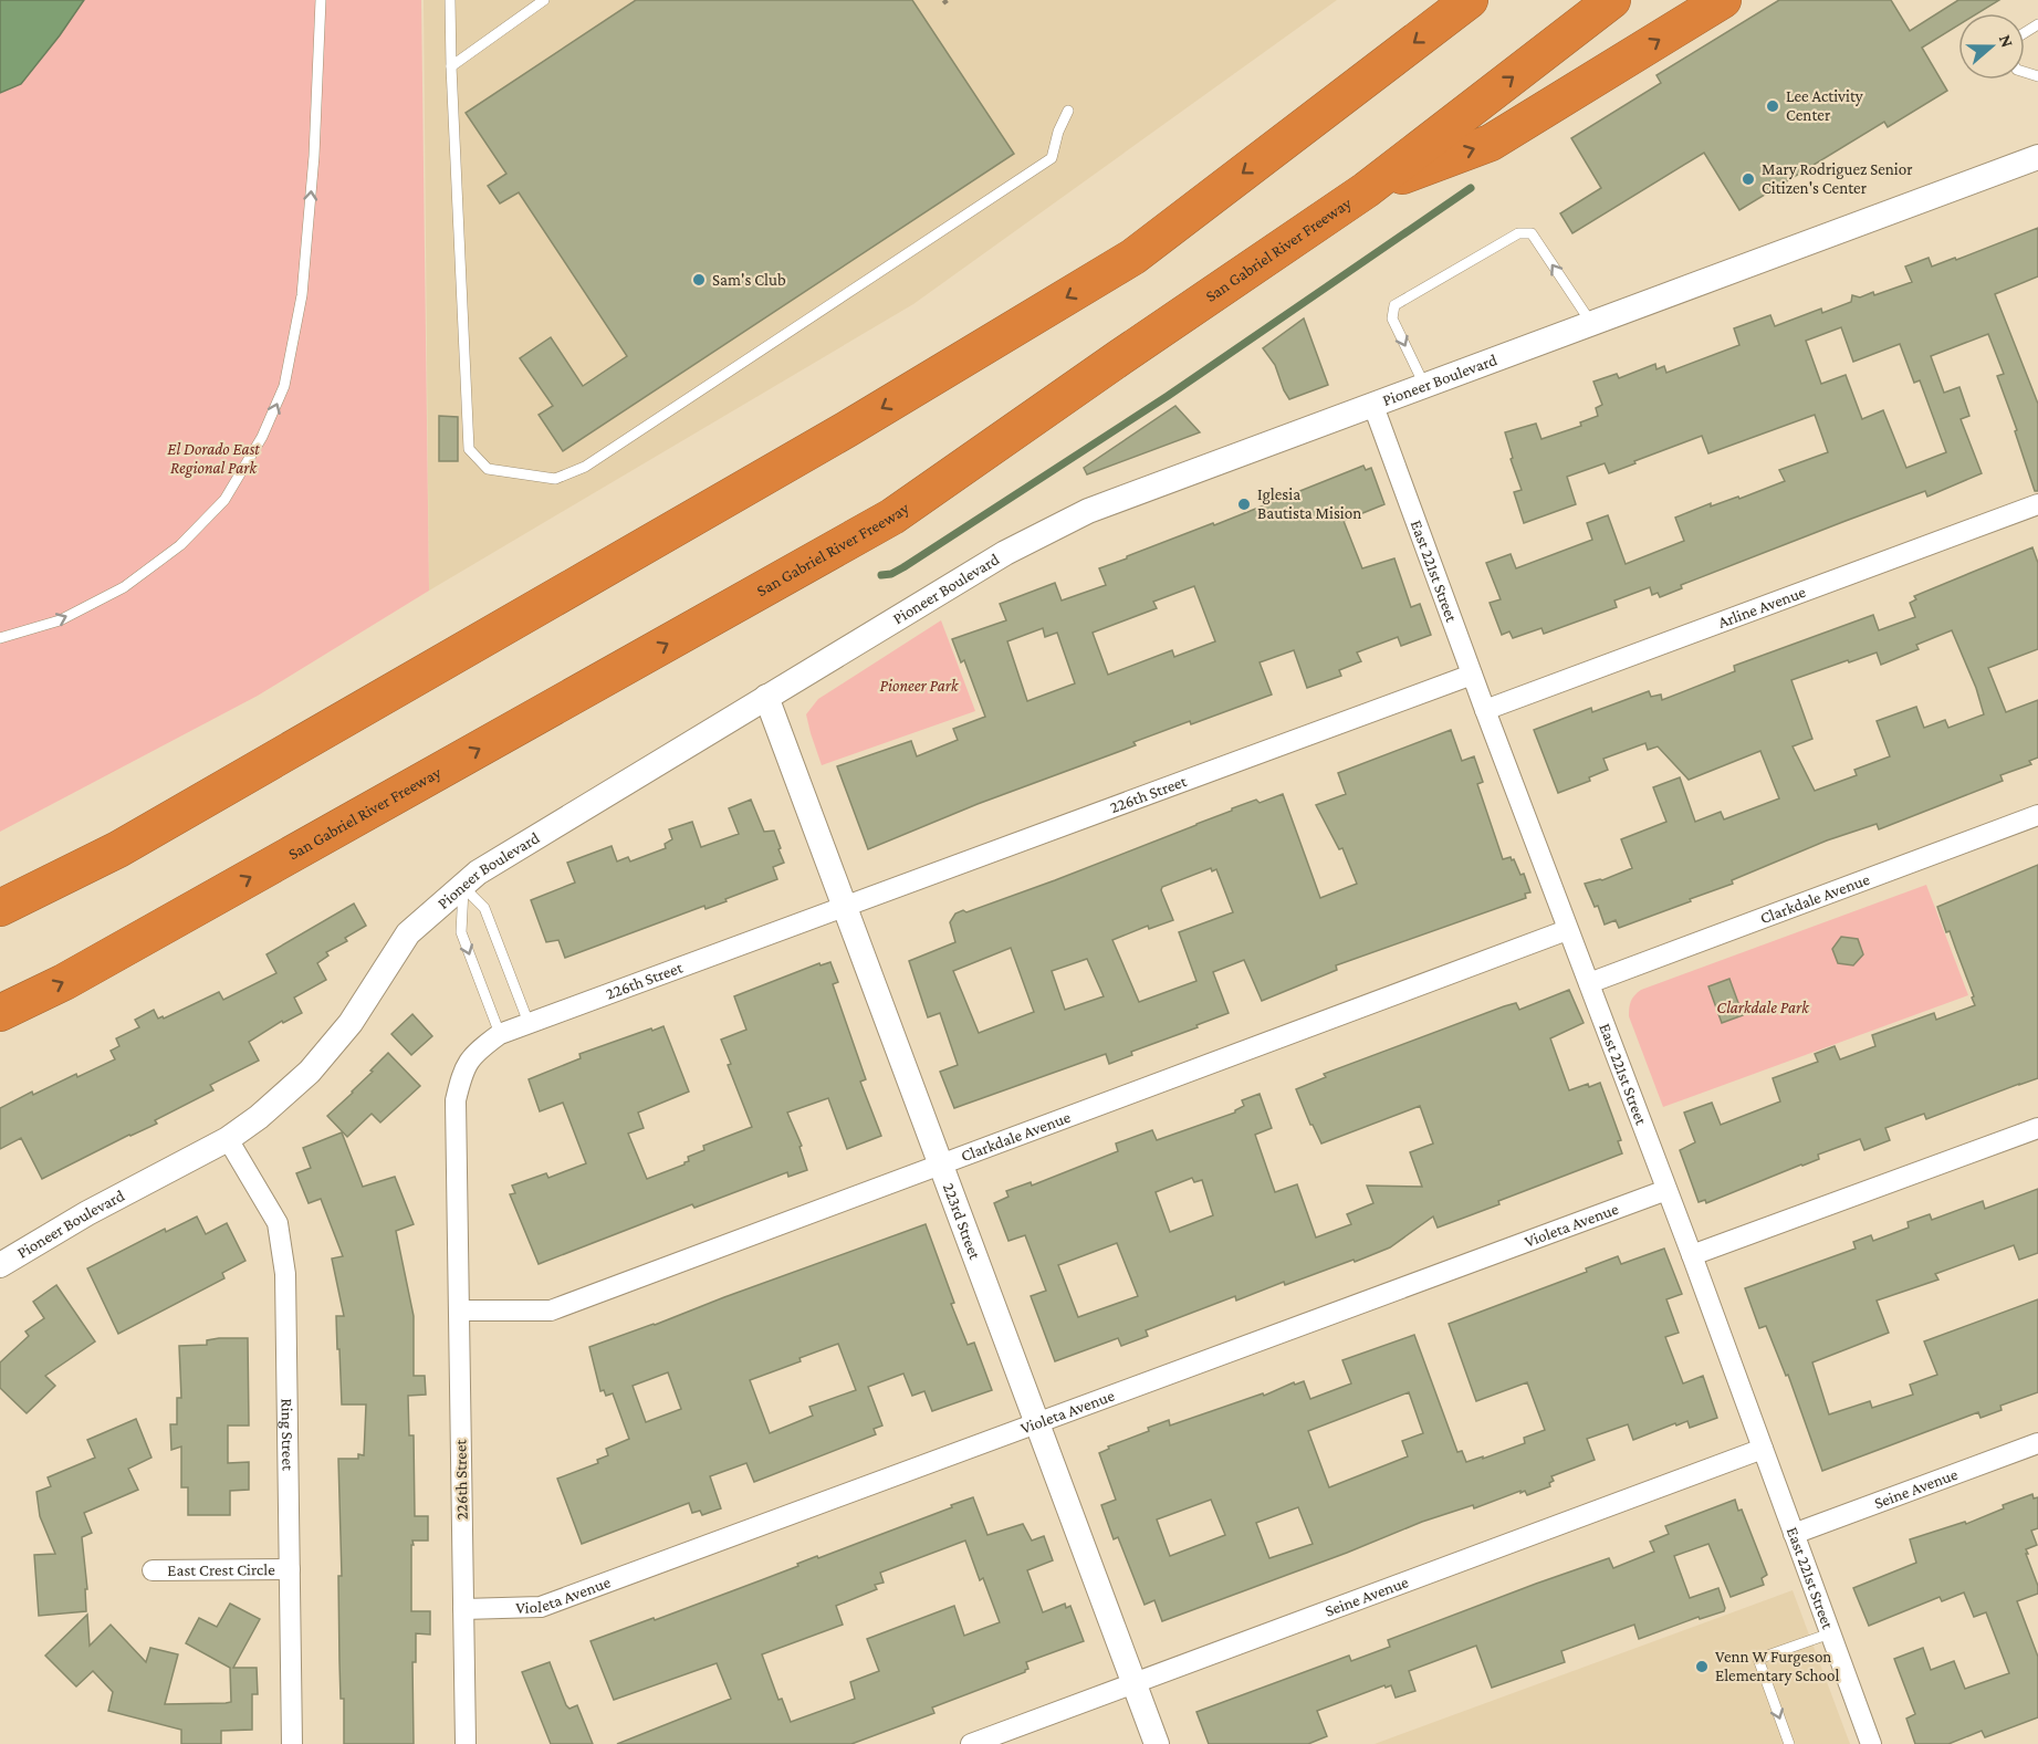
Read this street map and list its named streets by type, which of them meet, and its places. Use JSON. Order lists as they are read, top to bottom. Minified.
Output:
{"streets":{"highway":["San Gabriel River Freeway"],"street":["Pioneer Boulevard","East 221st Street","Arline Avenue","226th Street","Clarkdale Avenue","223rd Street","Violeta Avenue","Ring Street","Seine Avenue","East Crest Circle"]},"crossings":[["Pioneer Boulevard","East 221st Street"],["Pioneer Boulevard","223rd Street"],["Pioneer Boulevard","Ring Street"],["East 221st Street","Arline Avenue"],["East 221st Street","226th Street"],["East 221st Street","Clarkdale Avenue"],["East 221st Street","Violeta Avenue"],["East 221st Street","Seine Avenue"],["226th Street","Clarkdale Avenue"],["226th Street","223rd Street"],["226th Street","Violeta Avenue"],["Clarkdale Avenue","223rd Street"],["223rd Street","Violeta Avenue"],["223rd Street","Seine Avenue"],["Ring Street","East Crest Circle"]],"parks":["El Dorado East Regional Park","Pioneer Park","Clarkdale Park"],"places":["Lee Activity Center","Mary Rodriguez Senior Citizen's Center","Sam's Club","Iglesia Bautista Mision","Venn W Furgeson Elementary School"],"north":"right"}
